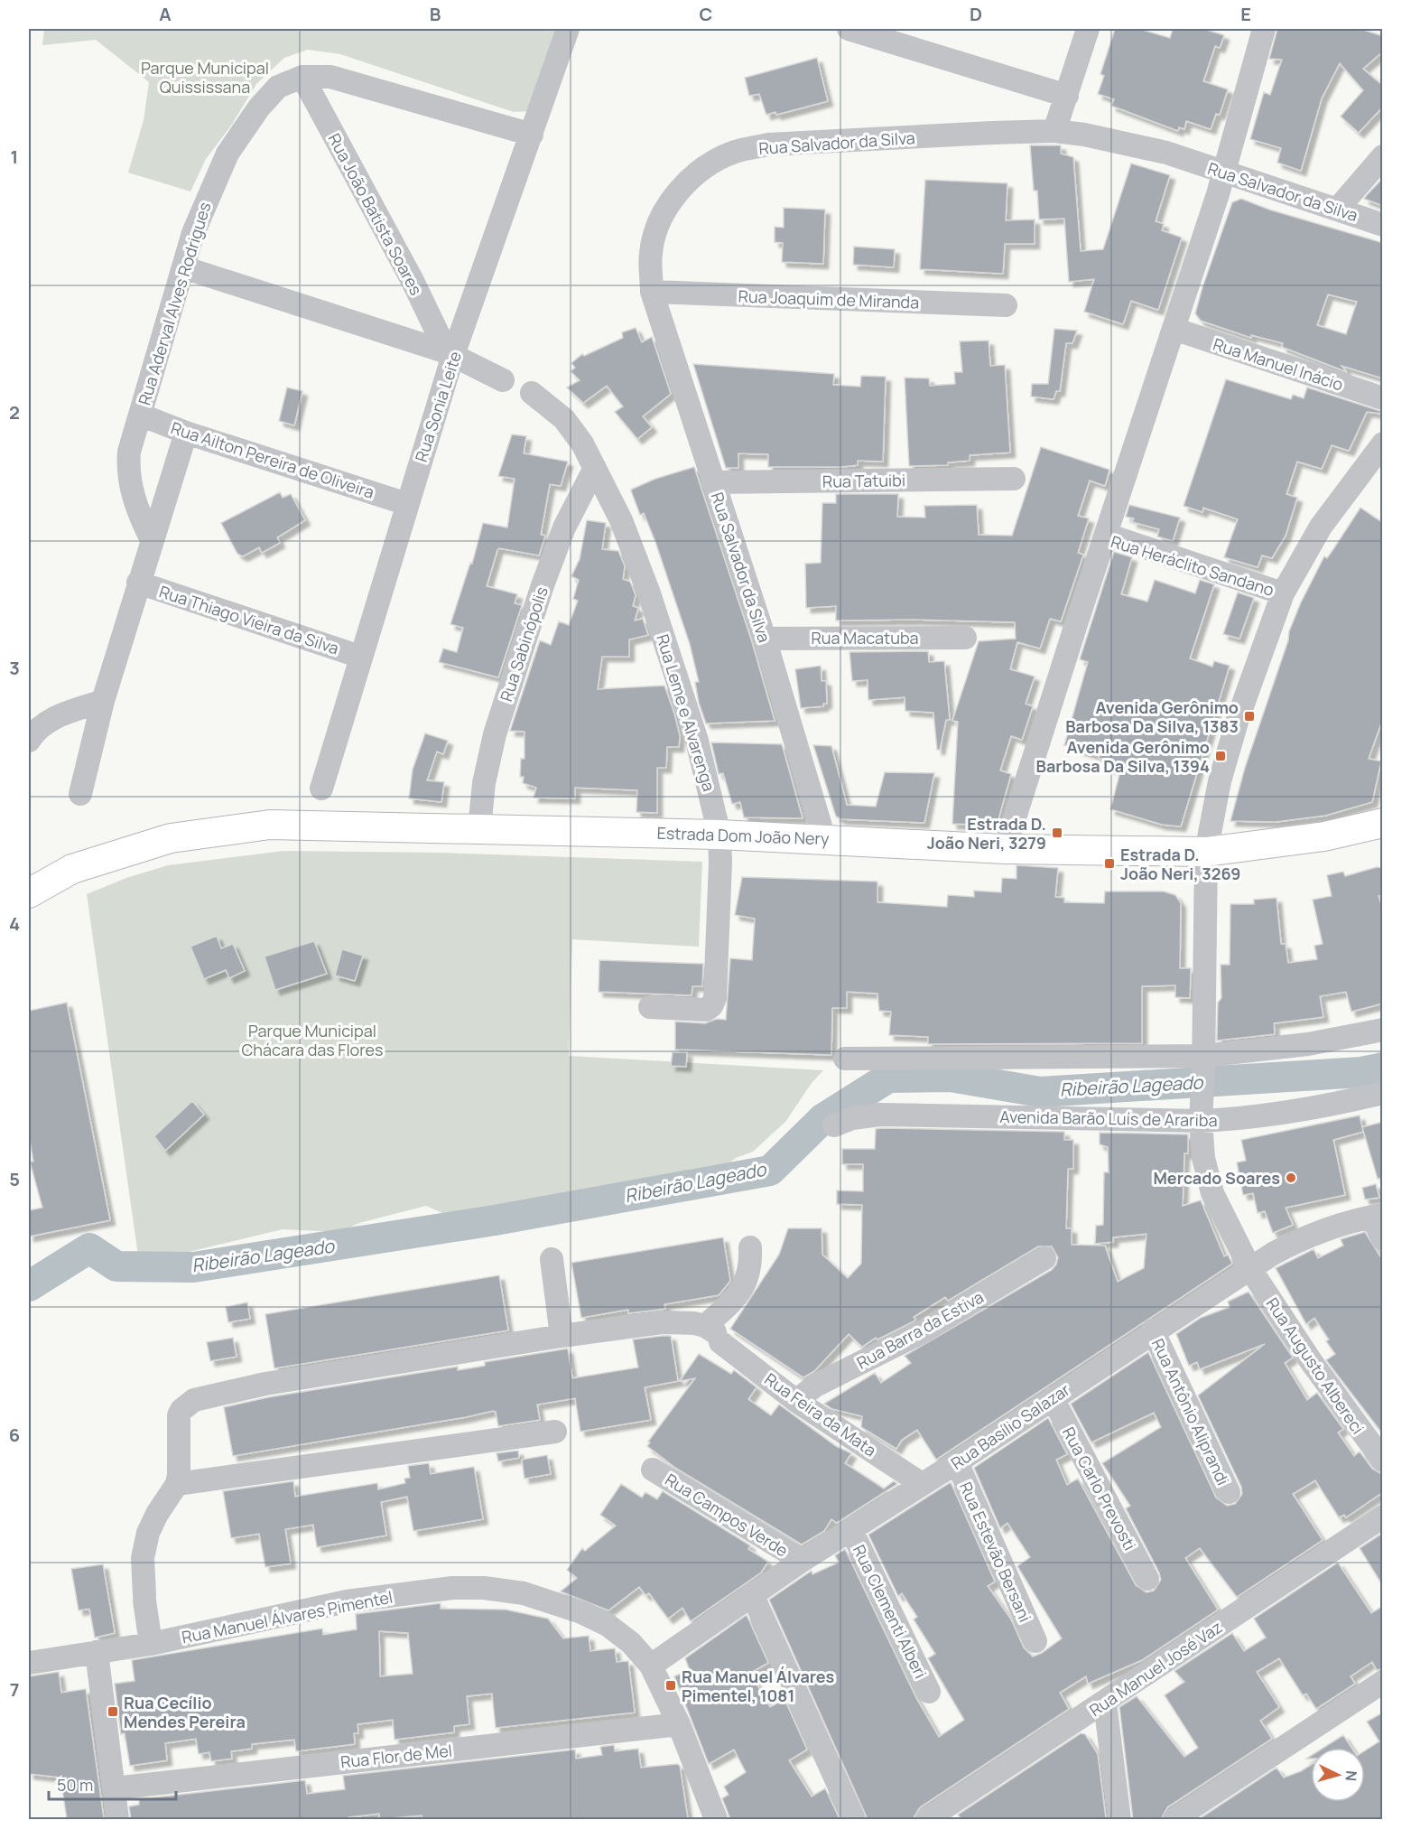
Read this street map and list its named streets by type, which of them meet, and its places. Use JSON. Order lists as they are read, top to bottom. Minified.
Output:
{"streets":{"main road":["Estrada Dom João Nery"],"street":["Rua Salvador da Silva","Rua João Batista Soares","Rua Joaquim de Miranda","Rua Aderval Alves Rodrigues","Rua Manuel Inácio","Rua Sonia Leite","Rua Ailton Pereira de Oliveira","Rua Tatuibi","Rua Heráclito Sandano","Rua Thiago Vieira da Silva","Rua Macatuba","Rua Sabinópolis","Rua Leme e Alvarenga","Avenida Barão Luís de Arariba","Rua Barra da Estiva","Rua Augusto Albereci","Rua Antônio Aliprandi","Rua Feira da Mata","Rua Basílio Salazar","Rua Carlo Prevosti","Rua Campos Verde","Rua Estevão Bersani","Rua Clementi Alberi","Rua Manuel Álvares Pimentel","Rua Manuel José Vaz","Rua Flor de Mel"]},"crossings":[["Rua Salvador da Silva","Rua Joaquim de Miranda"],["Rua Salvador da Silva","Rua Tatuibi"],["Rua Salvador da Silva","Rua Macatuba"],["Rua Salvador da Silva","Estrada Dom João Nery"],["Rua João Batista Soares","Rua Aderval Alves Rodrigues"],["Rua João Batista Soares","Rua Sonia Leite"],["Rua Aderval Alves Rodrigues","Rua Sonia Leite"],["Rua Aderval Alves Rodrigues","Rua Ailton Pereira de Oliveira"],["Rua Sonia Leite","Rua Ailton Pereira de Oliveira"],["Rua Sonia Leite","Rua Thiago Vieira da Silva"],["Rua Heráclito Sandano","Estrada Dom João Nery"],["Rua Heráclito Sandano","Rua Augusto Albereci"],["Rua Sabinópolis","Rua Leme e Alvarenga"],["Rua Sabinópolis","Estrada Dom João Nery"],["Rua Leme e Alvarenga","Estrada Dom João Nery"],["Estrada Dom João Nery","Rua Augusto Albereci"],["Avenida Barão Luís de Arariba","Rua Augusto Albereci"],["Rua Barra da Estiva","Rua Feira da Mata"],["Rua Augusto Albereci","Rua Basílio Salazar"],["Rua Antônio Aliprandi","Rua Basílio Salazar"],["Rua Feira da Mata","Rua Basílio Salazar"],["Rua Basílio Salazar","Rua Carlo Prevosti"],["Rua Basílio Salazar","Rua Campos Verde"],["Rua Basílio Salazar","Rua Estevão Bersani"],["Rua Basílio Salazar","Rua Clementi Alberi"],["Rua Basílio Salazar","Rua Manuel Álvares Pimentel"],["Rua Manuel Álvares Pimentel","Rua Flor de Mel"]],"water":["Ribeirão Lageado"],"parks":["Parque Municipal Quississana","Parque Municipal Chácara das Flores"],"places":{"transit":["Avenida Gerônimo Barbosa Da Silva, 1383","Avenida Gerônimo Barbosa Da Silva, 1394","Estrada D. João Neri, 3279","Estrada D. João Neri, 3269","Rua Manuel Álvares Pimentel, 1081","Rua Cecílio Mendes Pereira"],"other":["Mercado Soares"]},"scale_bar":"50 m","north":"right","grid":{"columns":["A","B","C","D","E"],"rows":["1","2","3","4","5","6","7"]}}
